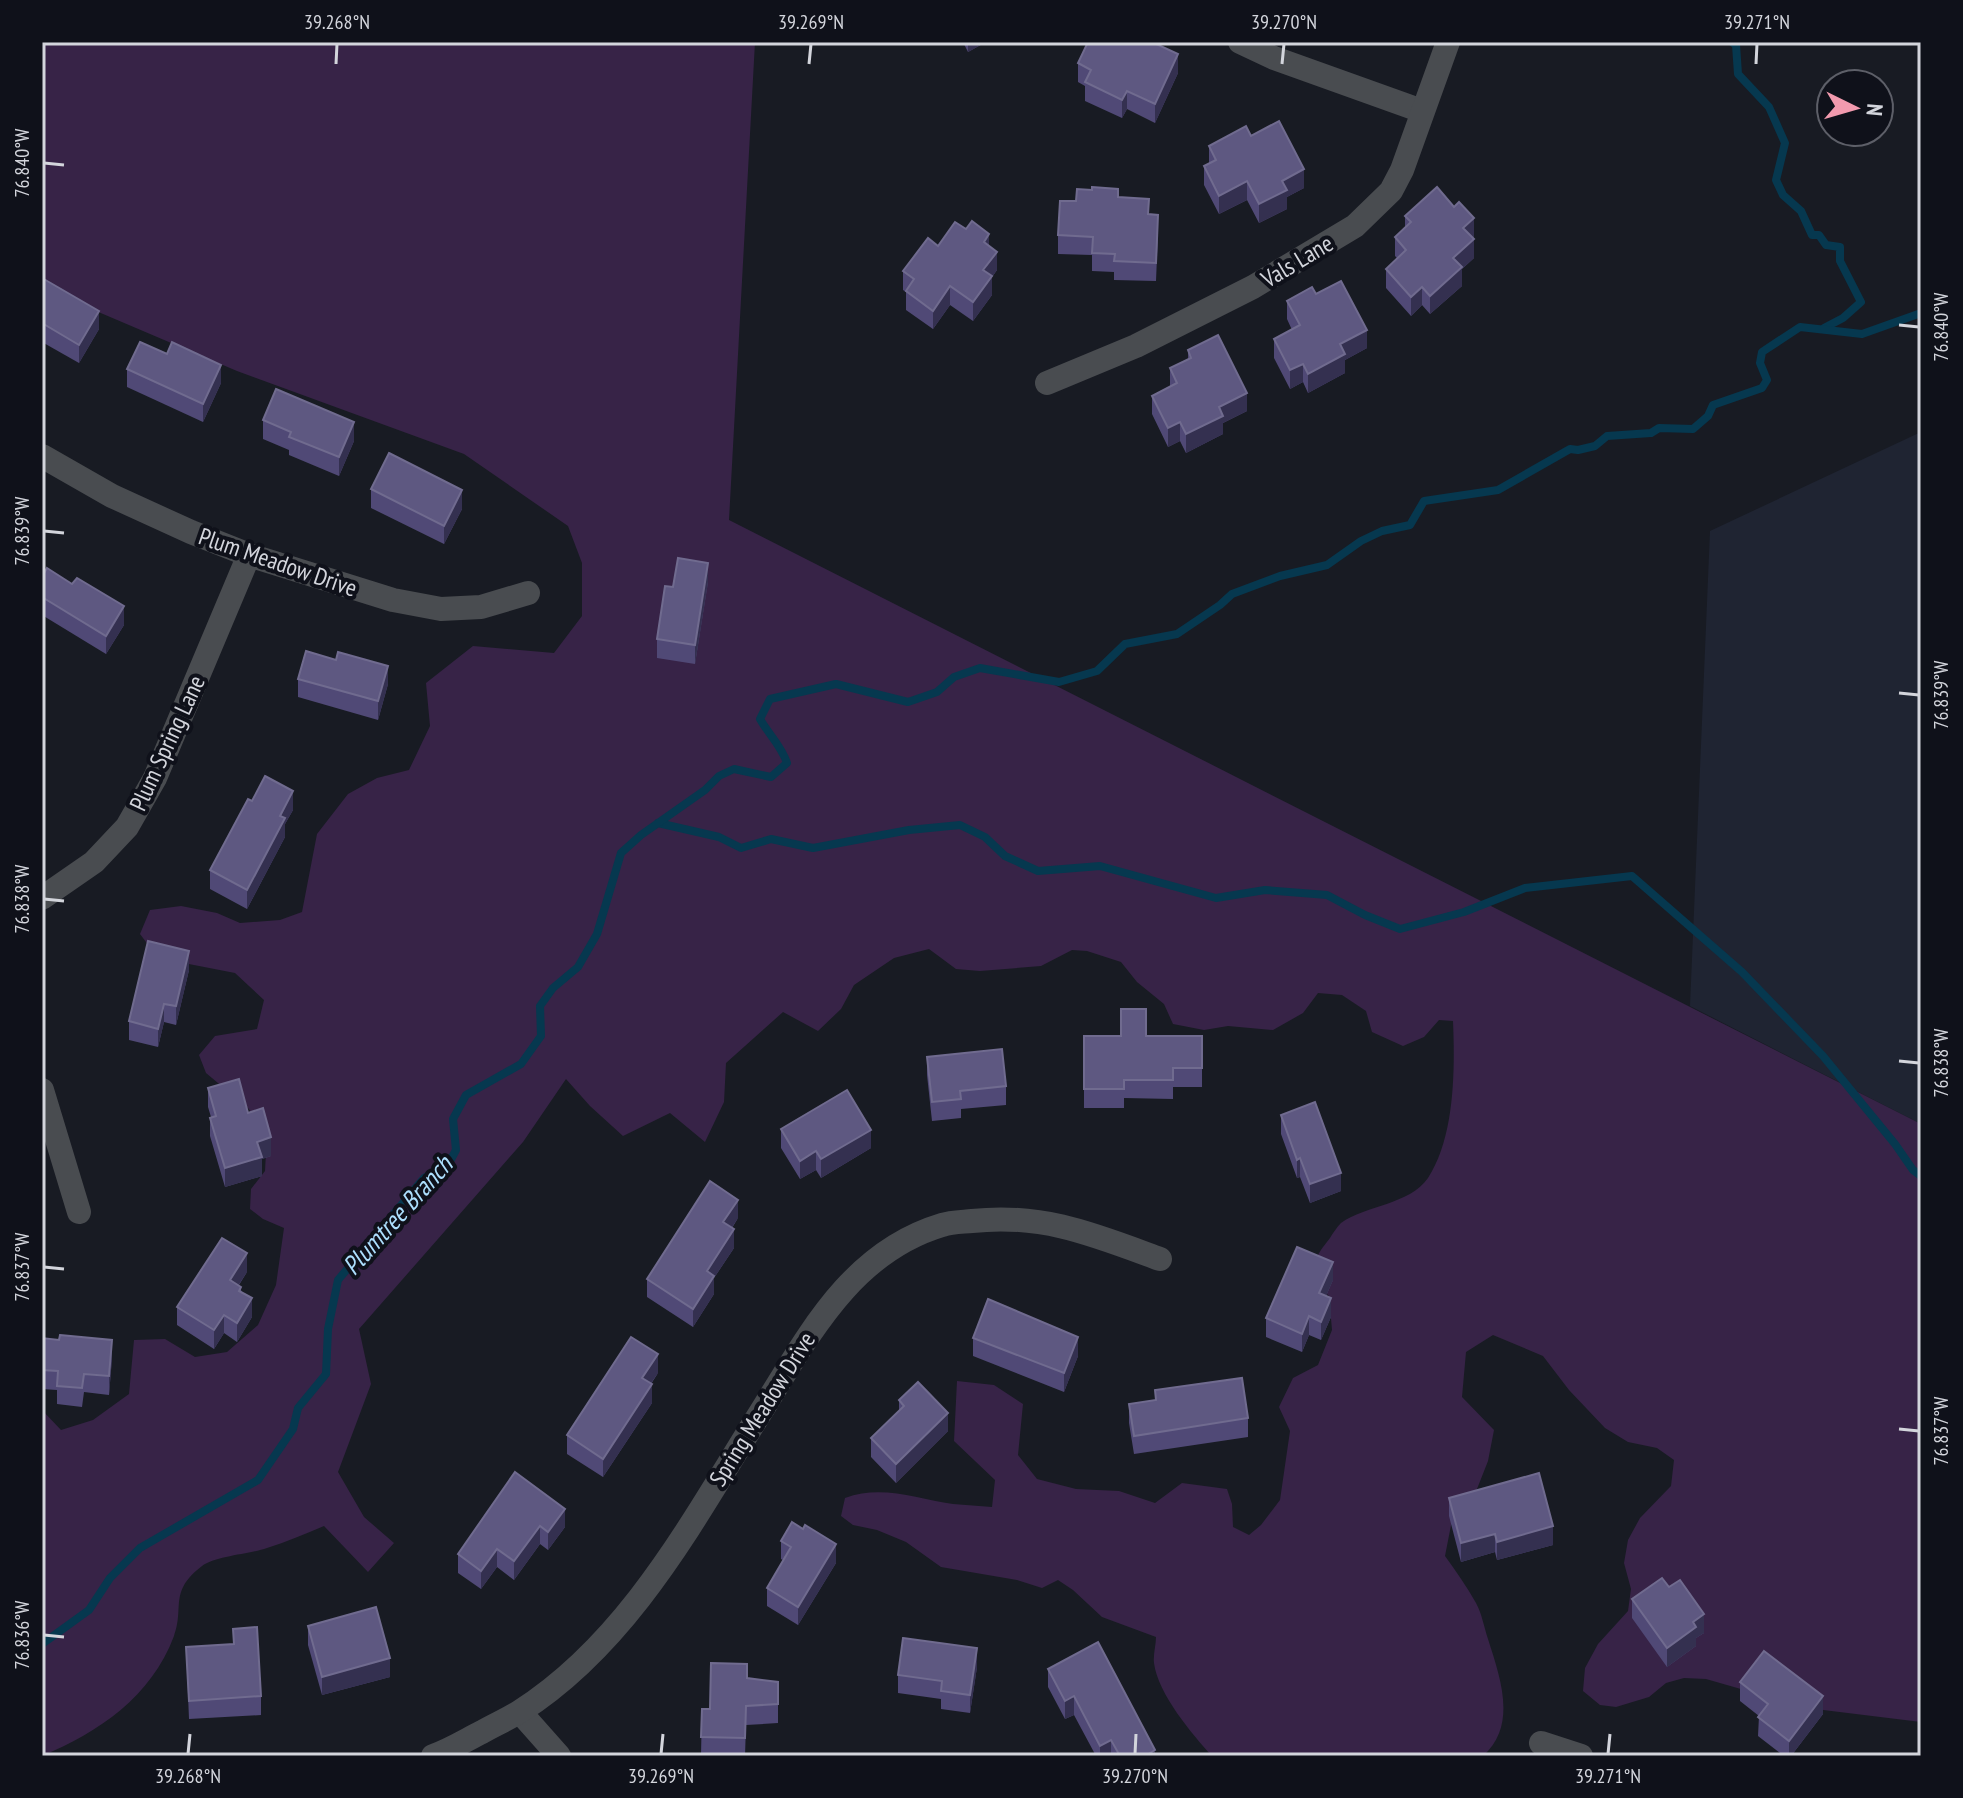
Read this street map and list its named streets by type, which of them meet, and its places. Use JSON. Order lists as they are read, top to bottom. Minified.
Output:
{"streets":{"street":["Vals Lane","Plum Meadow Drive","Plum Spring Lane","Spring Meadow Drive"]},"crossings":[["Plum Meadow Drive","Plum Spring Lane"]],"water":["Plumtree Branch"],"north":"right","coordinates":["39.268°N","39.269°N","39.270°N","39.271°N","76.840°W","76.839°W","76.838°W","76.837°W","76.836°W"]}
